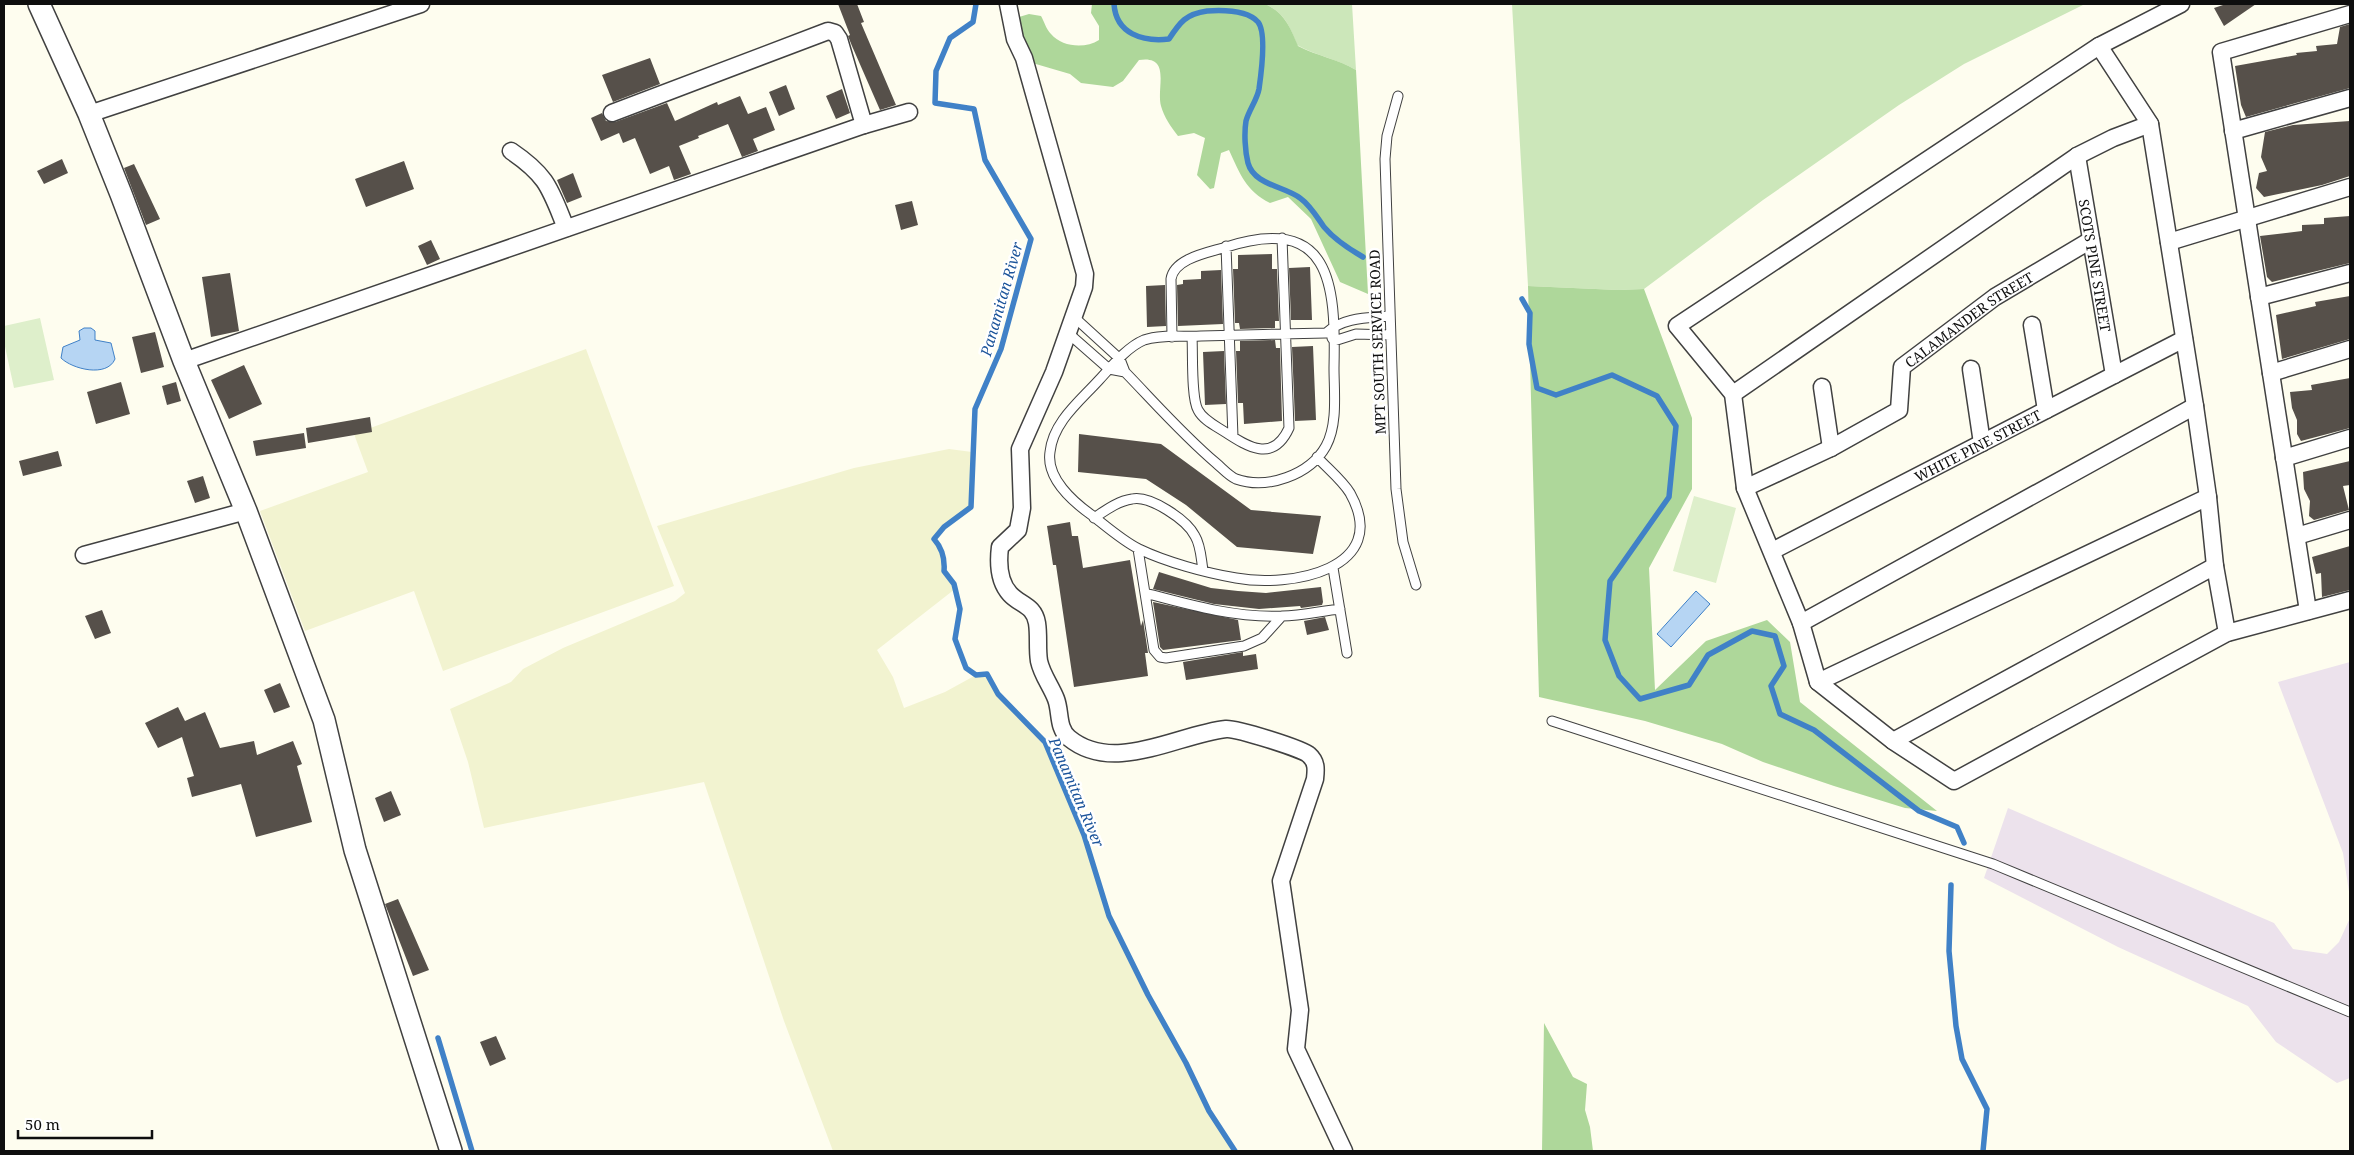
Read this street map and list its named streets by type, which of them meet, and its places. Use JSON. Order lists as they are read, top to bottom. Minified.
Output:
{"streets":{"street":["SCOTS PINE STREET","CALAMANDER STREET","WHITE PINE STREET"],"lane":["MPT SOUTH SERVICE ROAD"]},"crossings":[["SCOTS PINE STREET","CALAMANDER STREET"],["SCOTS PINE STREET","WHITE PINE STREET"]],"water":["Panamitan River"],"scale_bar":"50 m"}
